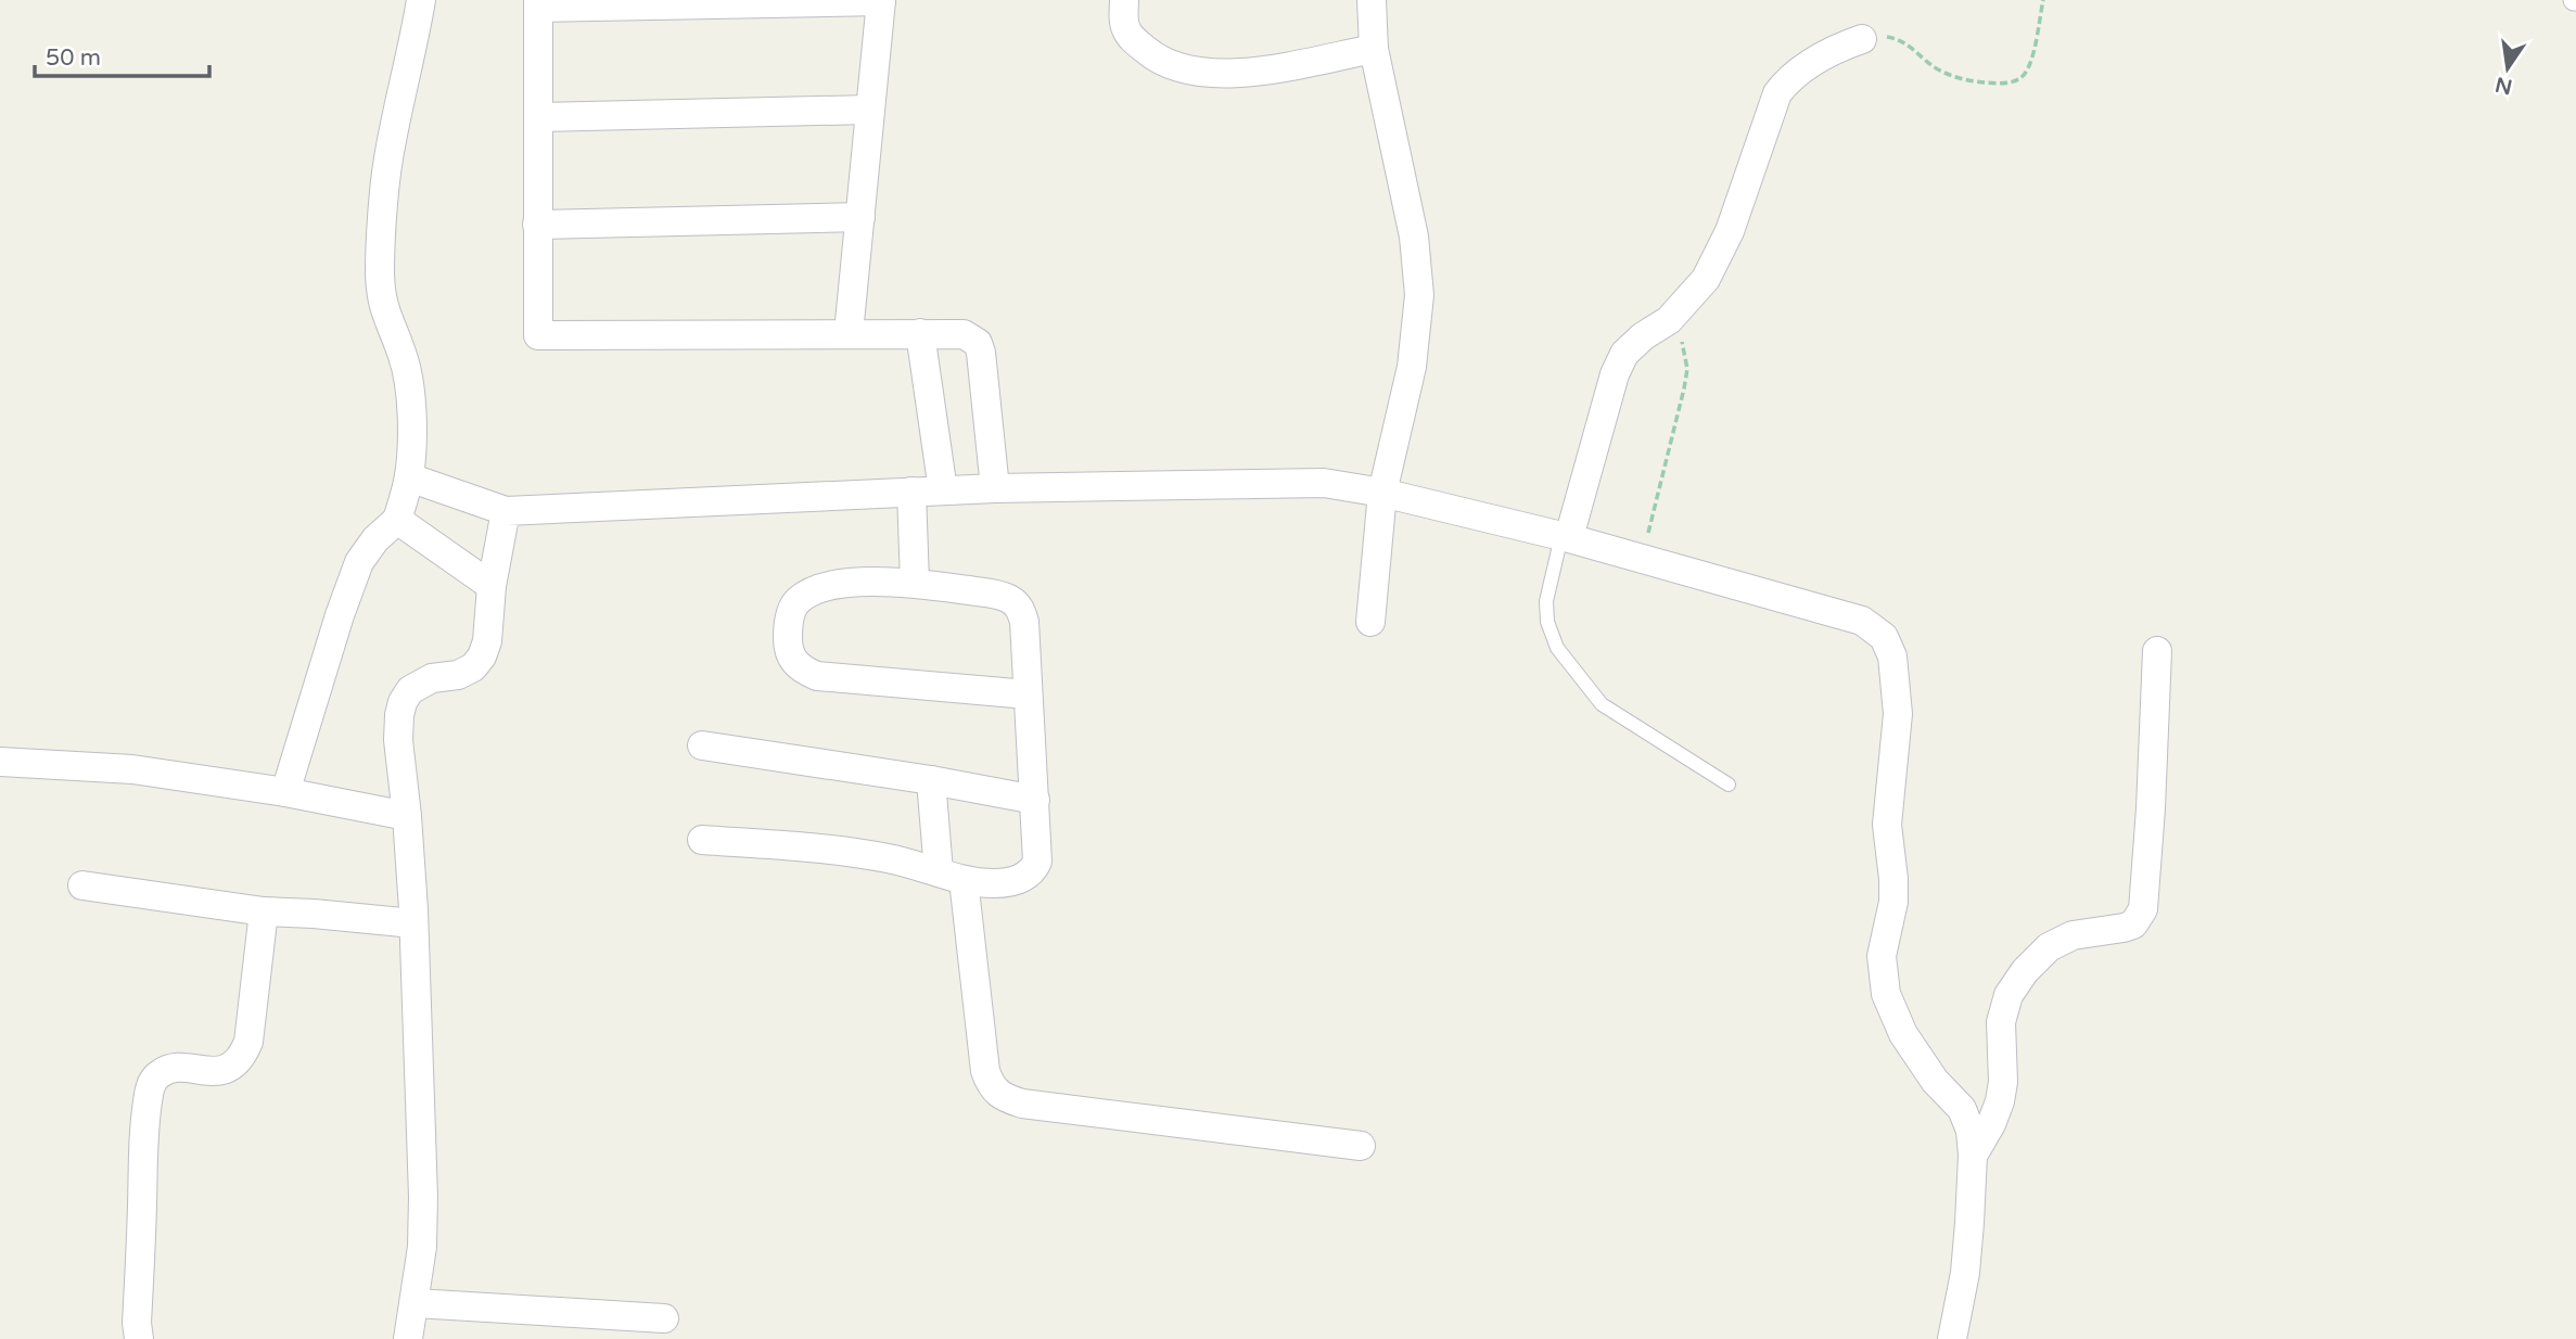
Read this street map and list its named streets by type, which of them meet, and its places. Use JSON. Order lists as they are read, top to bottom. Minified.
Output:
{"scale_bar":"50 m","north":"bottom"}
